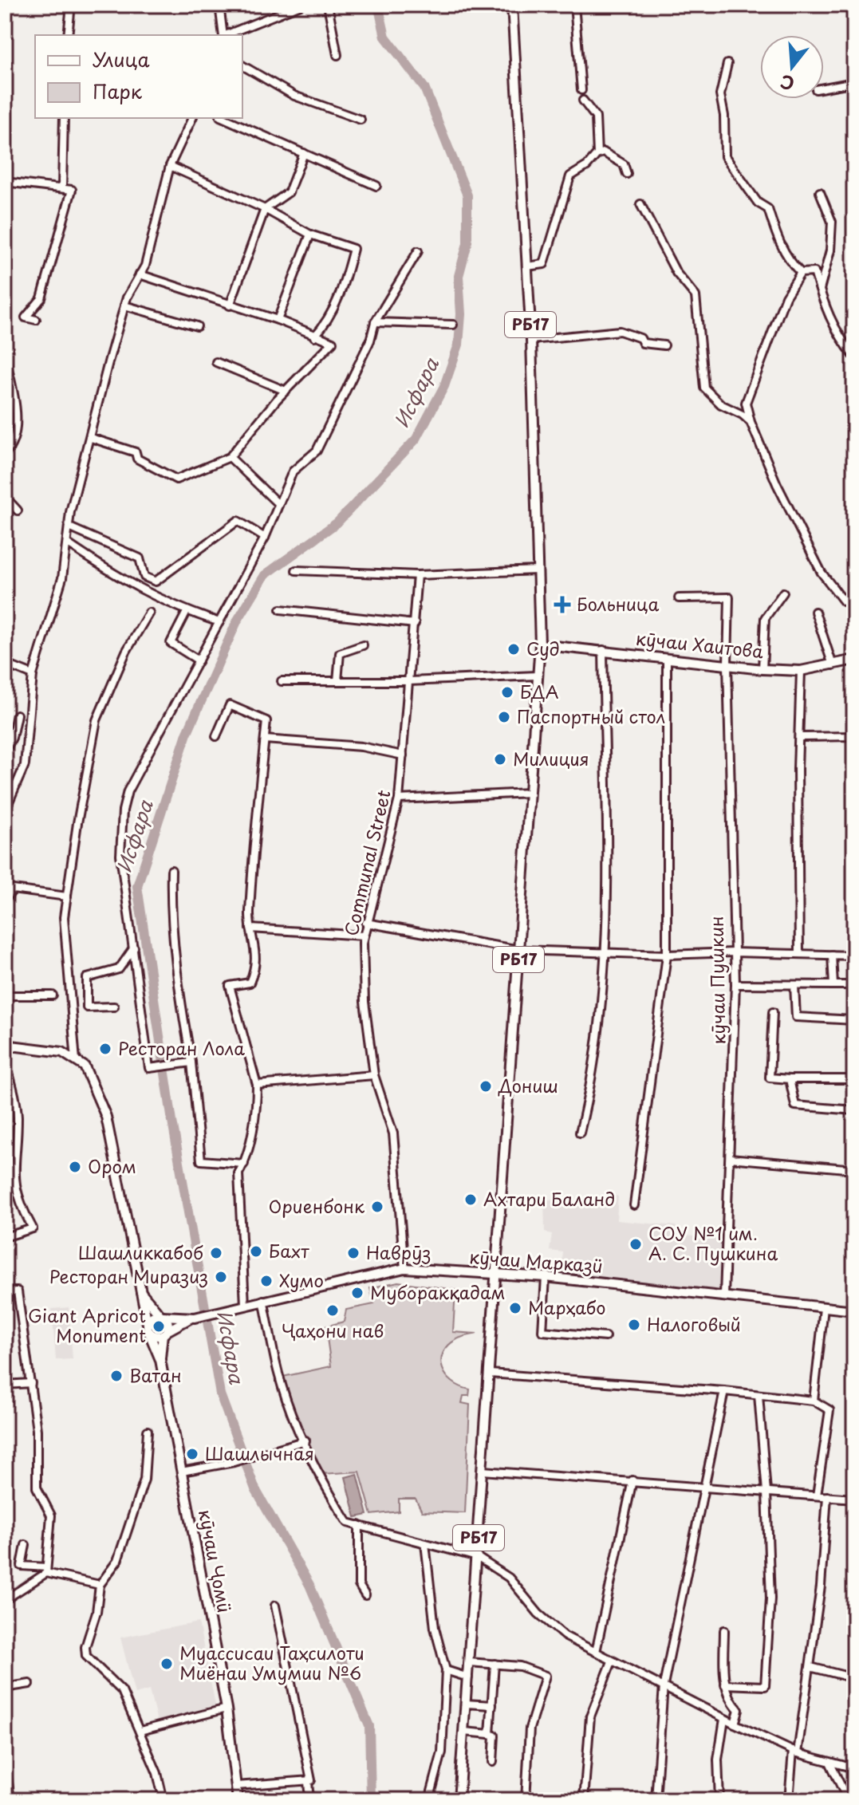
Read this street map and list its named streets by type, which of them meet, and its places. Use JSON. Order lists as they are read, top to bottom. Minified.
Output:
{"streets":{"main road":["РБ17","кӯчаи Хаитова","кӯчаи Марказӣ","кӯчаи Ҷомӣ"],"street":["Communal Street","кӯчаи Пушкин"]},"crossings":[["РБ17","кӯчаи Хаитова"],["РБ17","кӯчаи Марказӣ"],["кӯчаи Хаитова","кӯчаи Пушкин"],["Communal Street","кӯчаи Марказӣ"],["кӯчаи Пушкин","кӯчаи Марказӣ"]],"water":["Исфара"],"places":{"health":["Больница"],"other":["Суд","БДА","Паспортный стол","Милиция","Ресторан Лола","Дониш","Ором","Ахтари Баланд","Ориенбонк","СОУ №1 им. А. С. Пушкина","Бахт","Шашликкабоб","Наврӯз","Ресторан Миразиз","Хумо","Муборакқадам","Марҳабо","Ҷаҳони нав","Налоговый","Giant Apricot Monument","Ватан","Шашлычная","Муассисаи Таҳсилоти Миёнаи Умумии №6"]},"legend":["Улица","Парк"],"north":"bottom"}
